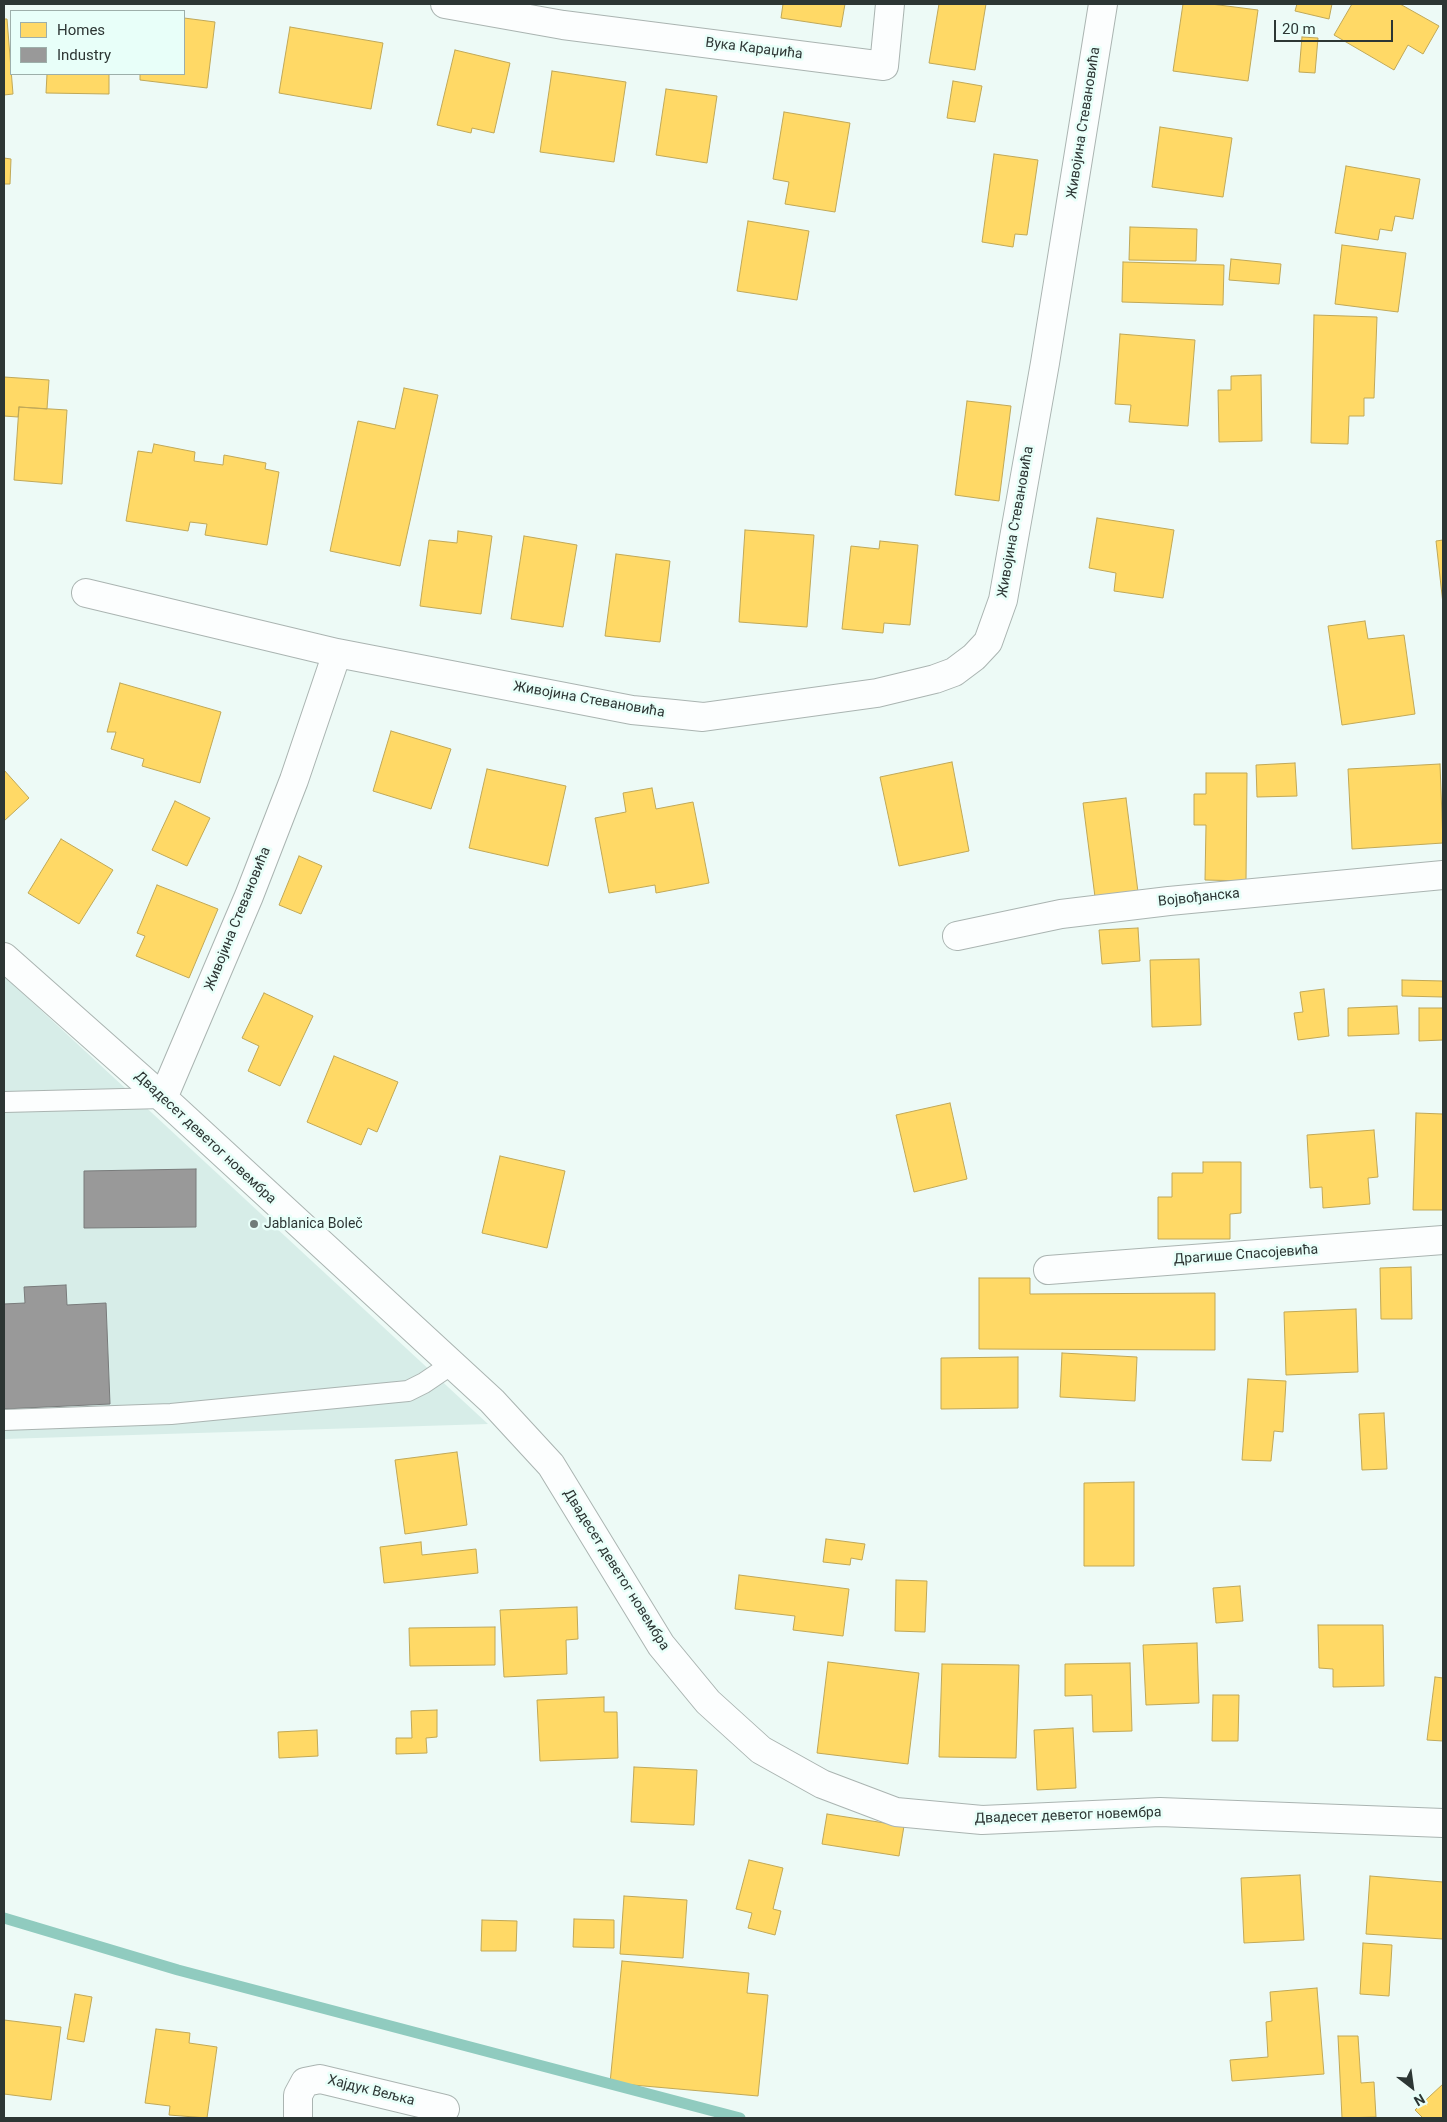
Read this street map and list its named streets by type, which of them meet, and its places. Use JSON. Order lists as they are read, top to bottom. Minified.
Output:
{"streets":{"street":["Вука Караџића","Живојина Стевановића","Војвођанска","Двадесет деветог новембра","Драгише Спасојевића","Хајдук Вељка"]},"crossings":[["Живојина Стевановића","Двадесет деветог новембра"]],"places":["Jablanica Boleč"],"legend":["Homes","Industry"],"scale_bar":"20 m","north":"bottom right"}
